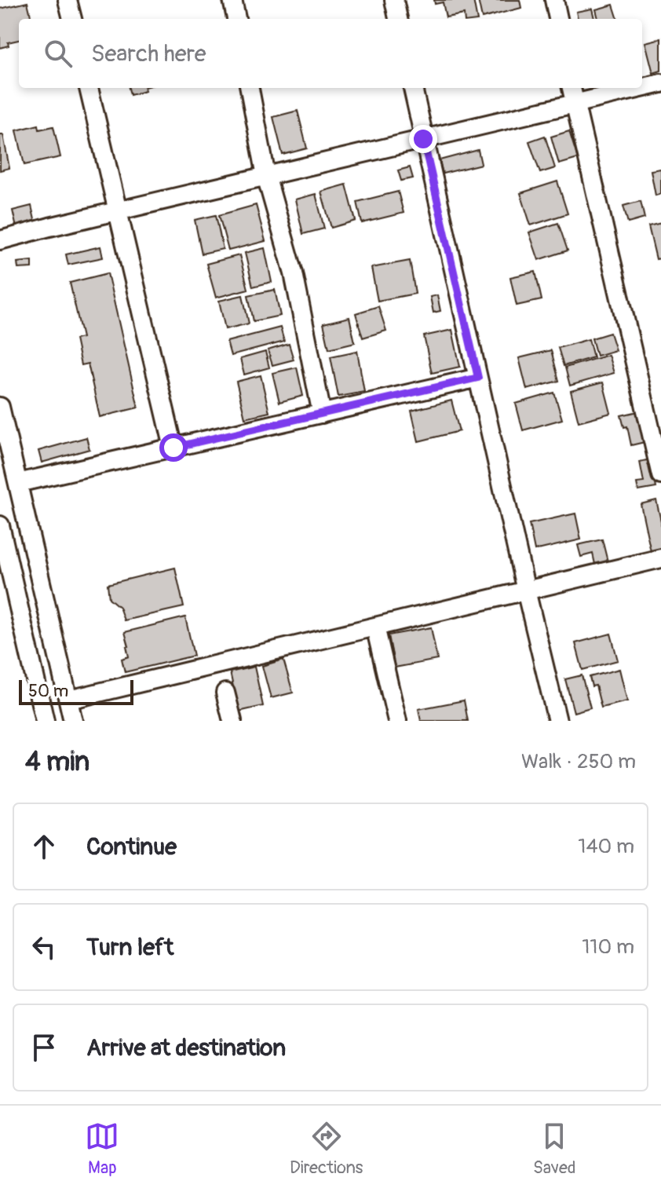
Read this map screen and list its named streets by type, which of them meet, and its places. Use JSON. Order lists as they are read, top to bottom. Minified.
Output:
{"scale_bar":"50 m","page":{"search":"Search here","scale":"50 m","heading":["4 min","Walk · 250 m"],"list":[["Continue","140 m"],["Turn left","110 m"],"Arrive at destination"],"nav":["Map","Directions","Saved"]}}
